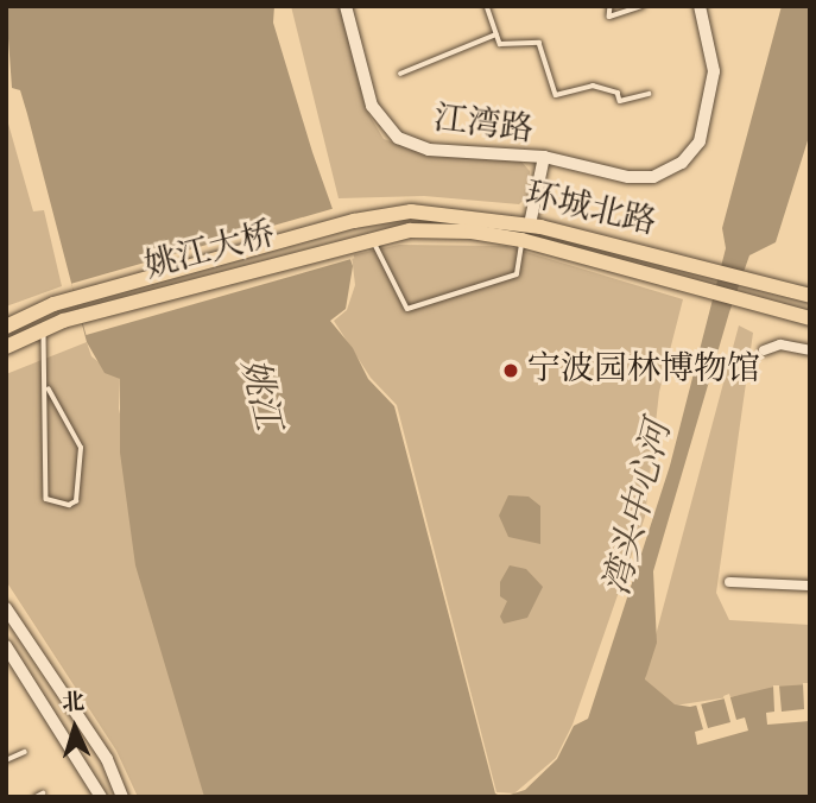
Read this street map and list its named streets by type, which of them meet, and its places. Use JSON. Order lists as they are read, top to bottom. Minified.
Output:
{"streets":{"main road":["环城北路","姚江大桥"],"street":["江湾路"]},"crossings":[["江湾路","环城北路"],["环城北路","姚江大桥"]],"water":["姚江","湾头中心河"],"places":["宁波园林博物馆"],"north":"top"}
